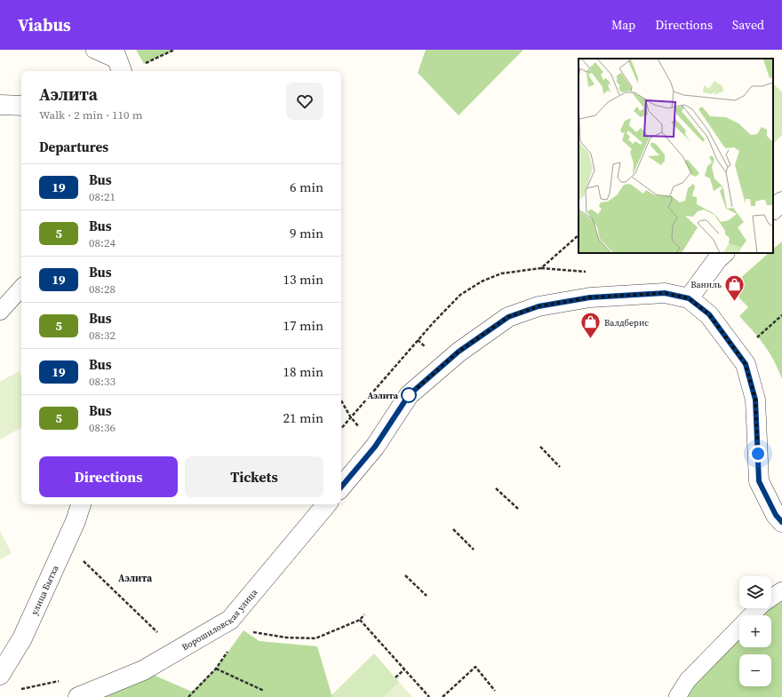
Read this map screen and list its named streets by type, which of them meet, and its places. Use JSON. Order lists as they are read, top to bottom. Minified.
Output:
{"streets":{"street":["улица Бытха","Ворошиловская улица"]},"districts":["Аэлита"],"places":{"shop":["Ваниль","Валдберис"],"other":["Аэлита"]},"lines":["bus line 19"],"page":{"header":"Viabus","nav":["Map","Directions","Saved"],"heading":[["Аэлита","Walk · 2 min · 110 m"],"Departures"],"list":[{"mark":"19","name":"Bus","note":"08:21","value":"6 min"},{"mark":"5","name":"Bus","note":"08:24","value":"9 min"},{"mark":"19","name":"Bus","note":"08:28","value":"13 min"},{"mark":"5","name":"Bus","note":"08:32","value":"17 min"},{"mark":"19","name":"Bus","note":"08:33","value":"18 min"},{"mark":"5","name":"Bus","note":"08:36","value":"21 min"}],"buttons":["Directions","Tickets"],"map_buttons":["+","−"]}}
